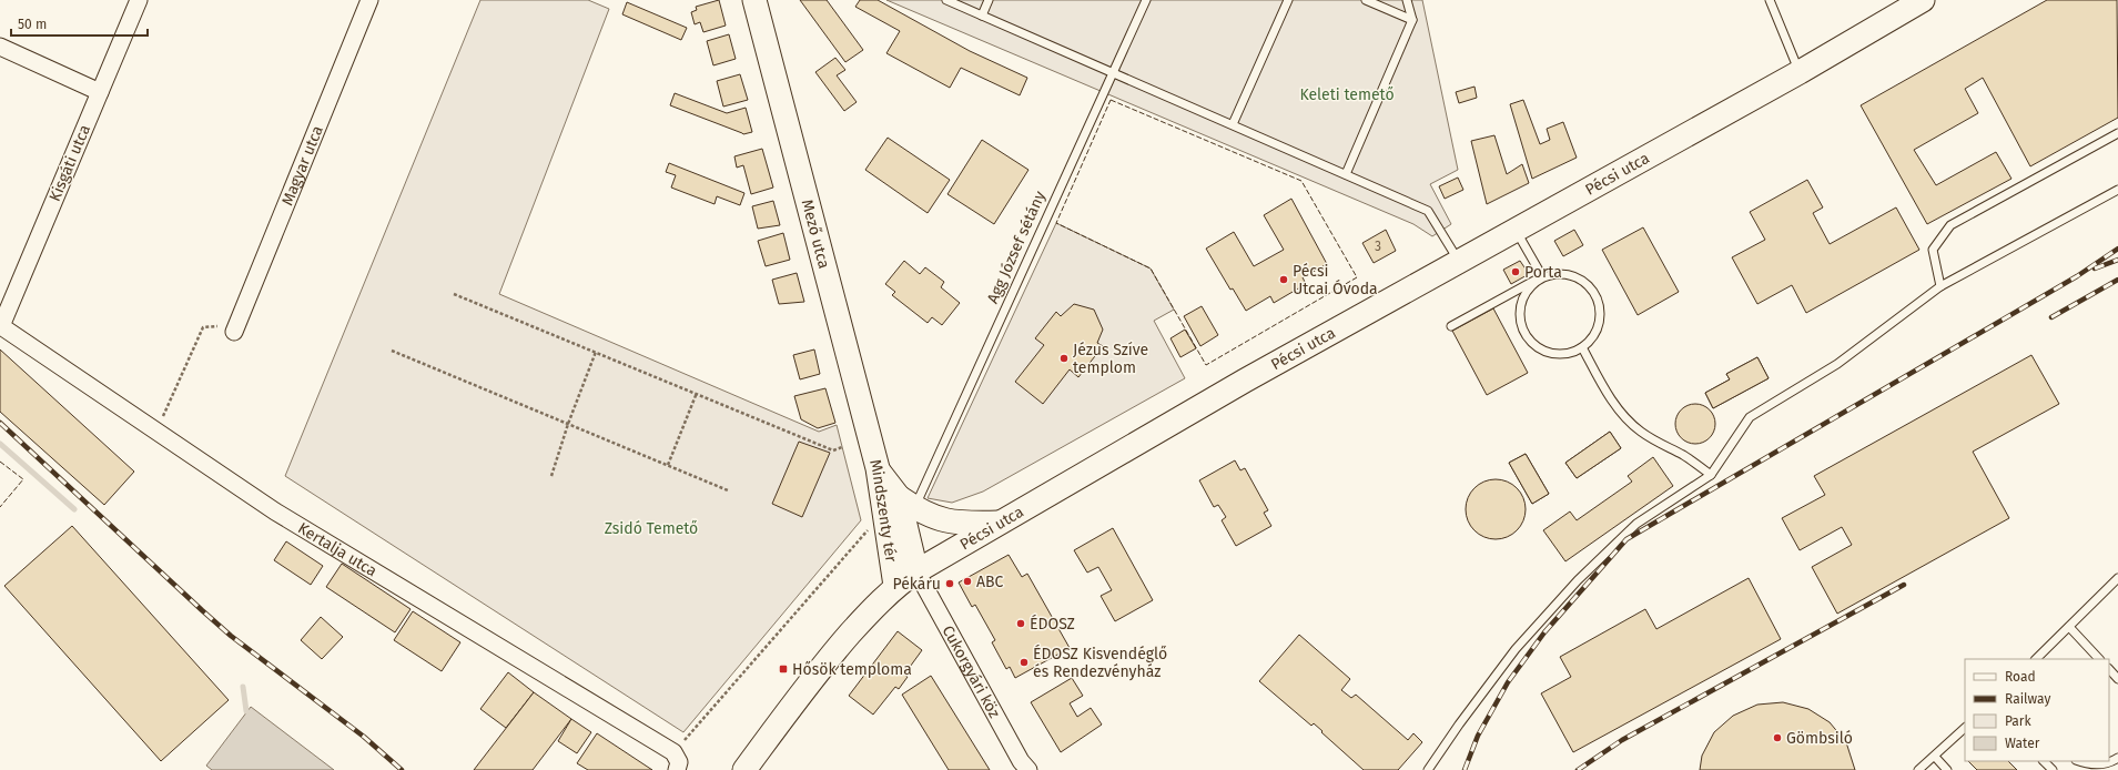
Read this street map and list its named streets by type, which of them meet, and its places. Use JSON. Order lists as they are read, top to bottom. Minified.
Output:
{"streets":{"street":["Kisgáti utca","Magyar utca","Pécsi utca","Mező utca","Mindszenty tér","Kertalja utca","Cukorgyári köz"],"lane":["Agg József sétány"]},"crossings":[["Kisgáti utca","Kertalja utca"],["Pécsi utca","Mindszenty tér"],["Pécsi utca","Cukorgyári köz"],["Mező utca","Mindszenty tér"],["Agg József sétány","Mindszenty tér"],["Mindszenty tér","Cukorgyári köz"]],"parks":["Keleti temető","Zsidó Temető"],"places":{"other":["Porta","Pécsi Utcai Óvoda","Jézus Szíve templom","ABC","Pékáru","ÉDOSZ","ÉDOSZ Kisvendéglő és Rendezvényház","Gömbsiló"],"transit":["Hősök temploma"]},"house_numbers":["3"],"legend":["Road","Railway","Park","Water"],"scale_bar":"50 m"}
